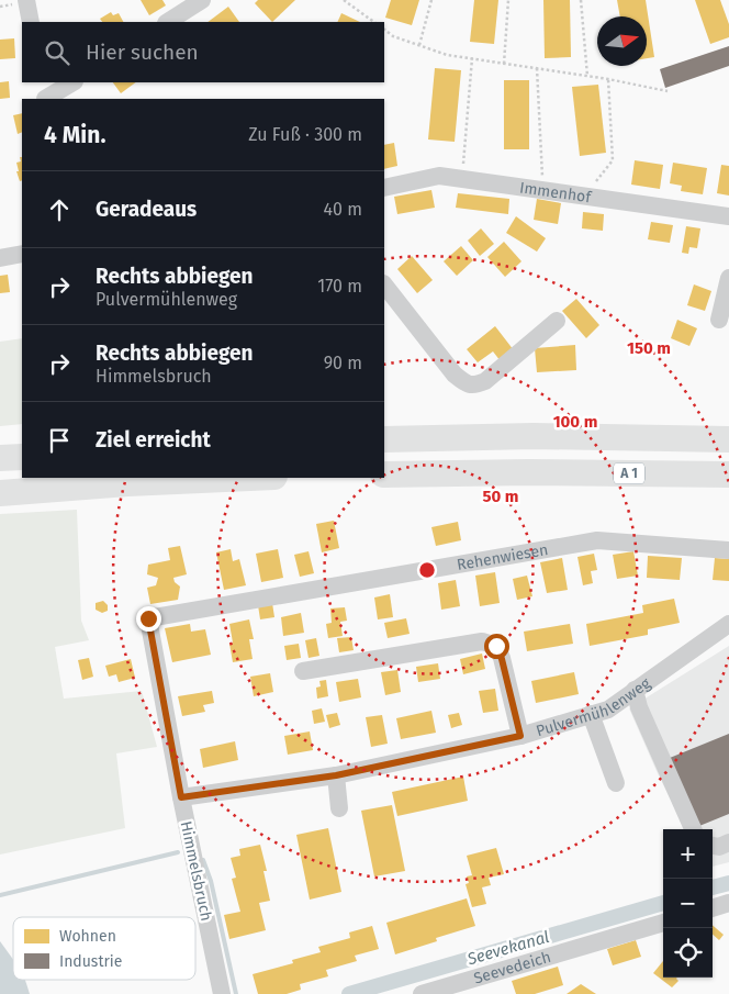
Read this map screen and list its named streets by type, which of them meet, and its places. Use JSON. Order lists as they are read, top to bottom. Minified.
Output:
{"streets":{"highway":["A 1"],"street":["Immenhof","Rehenwiesen","Pulvermühlenweg","Himmelsbruch","Seevedeich"]},"crossings":[["Rehenwiesen","Himmelsbruch"],["Pulvermühlenweg","Himmelsbruch"]],"water":["Seevekanal"],"legend":["Wohnen","Industrie"],"north":"right","page":{"search":"Hier suchen","heading":["4 Min.","Zu Fuß · 300 m"],"list":[["Geradeaus","40 m"],["Rechts abbiegen","Pulvermühlenweg","170 m"],["Rechts abbiegen","Himmelsbruch","90 m"],"Ziel erreicht"],"map_buttons":["+","−"]},"rings":["150 m","100 m","50 m"]}
